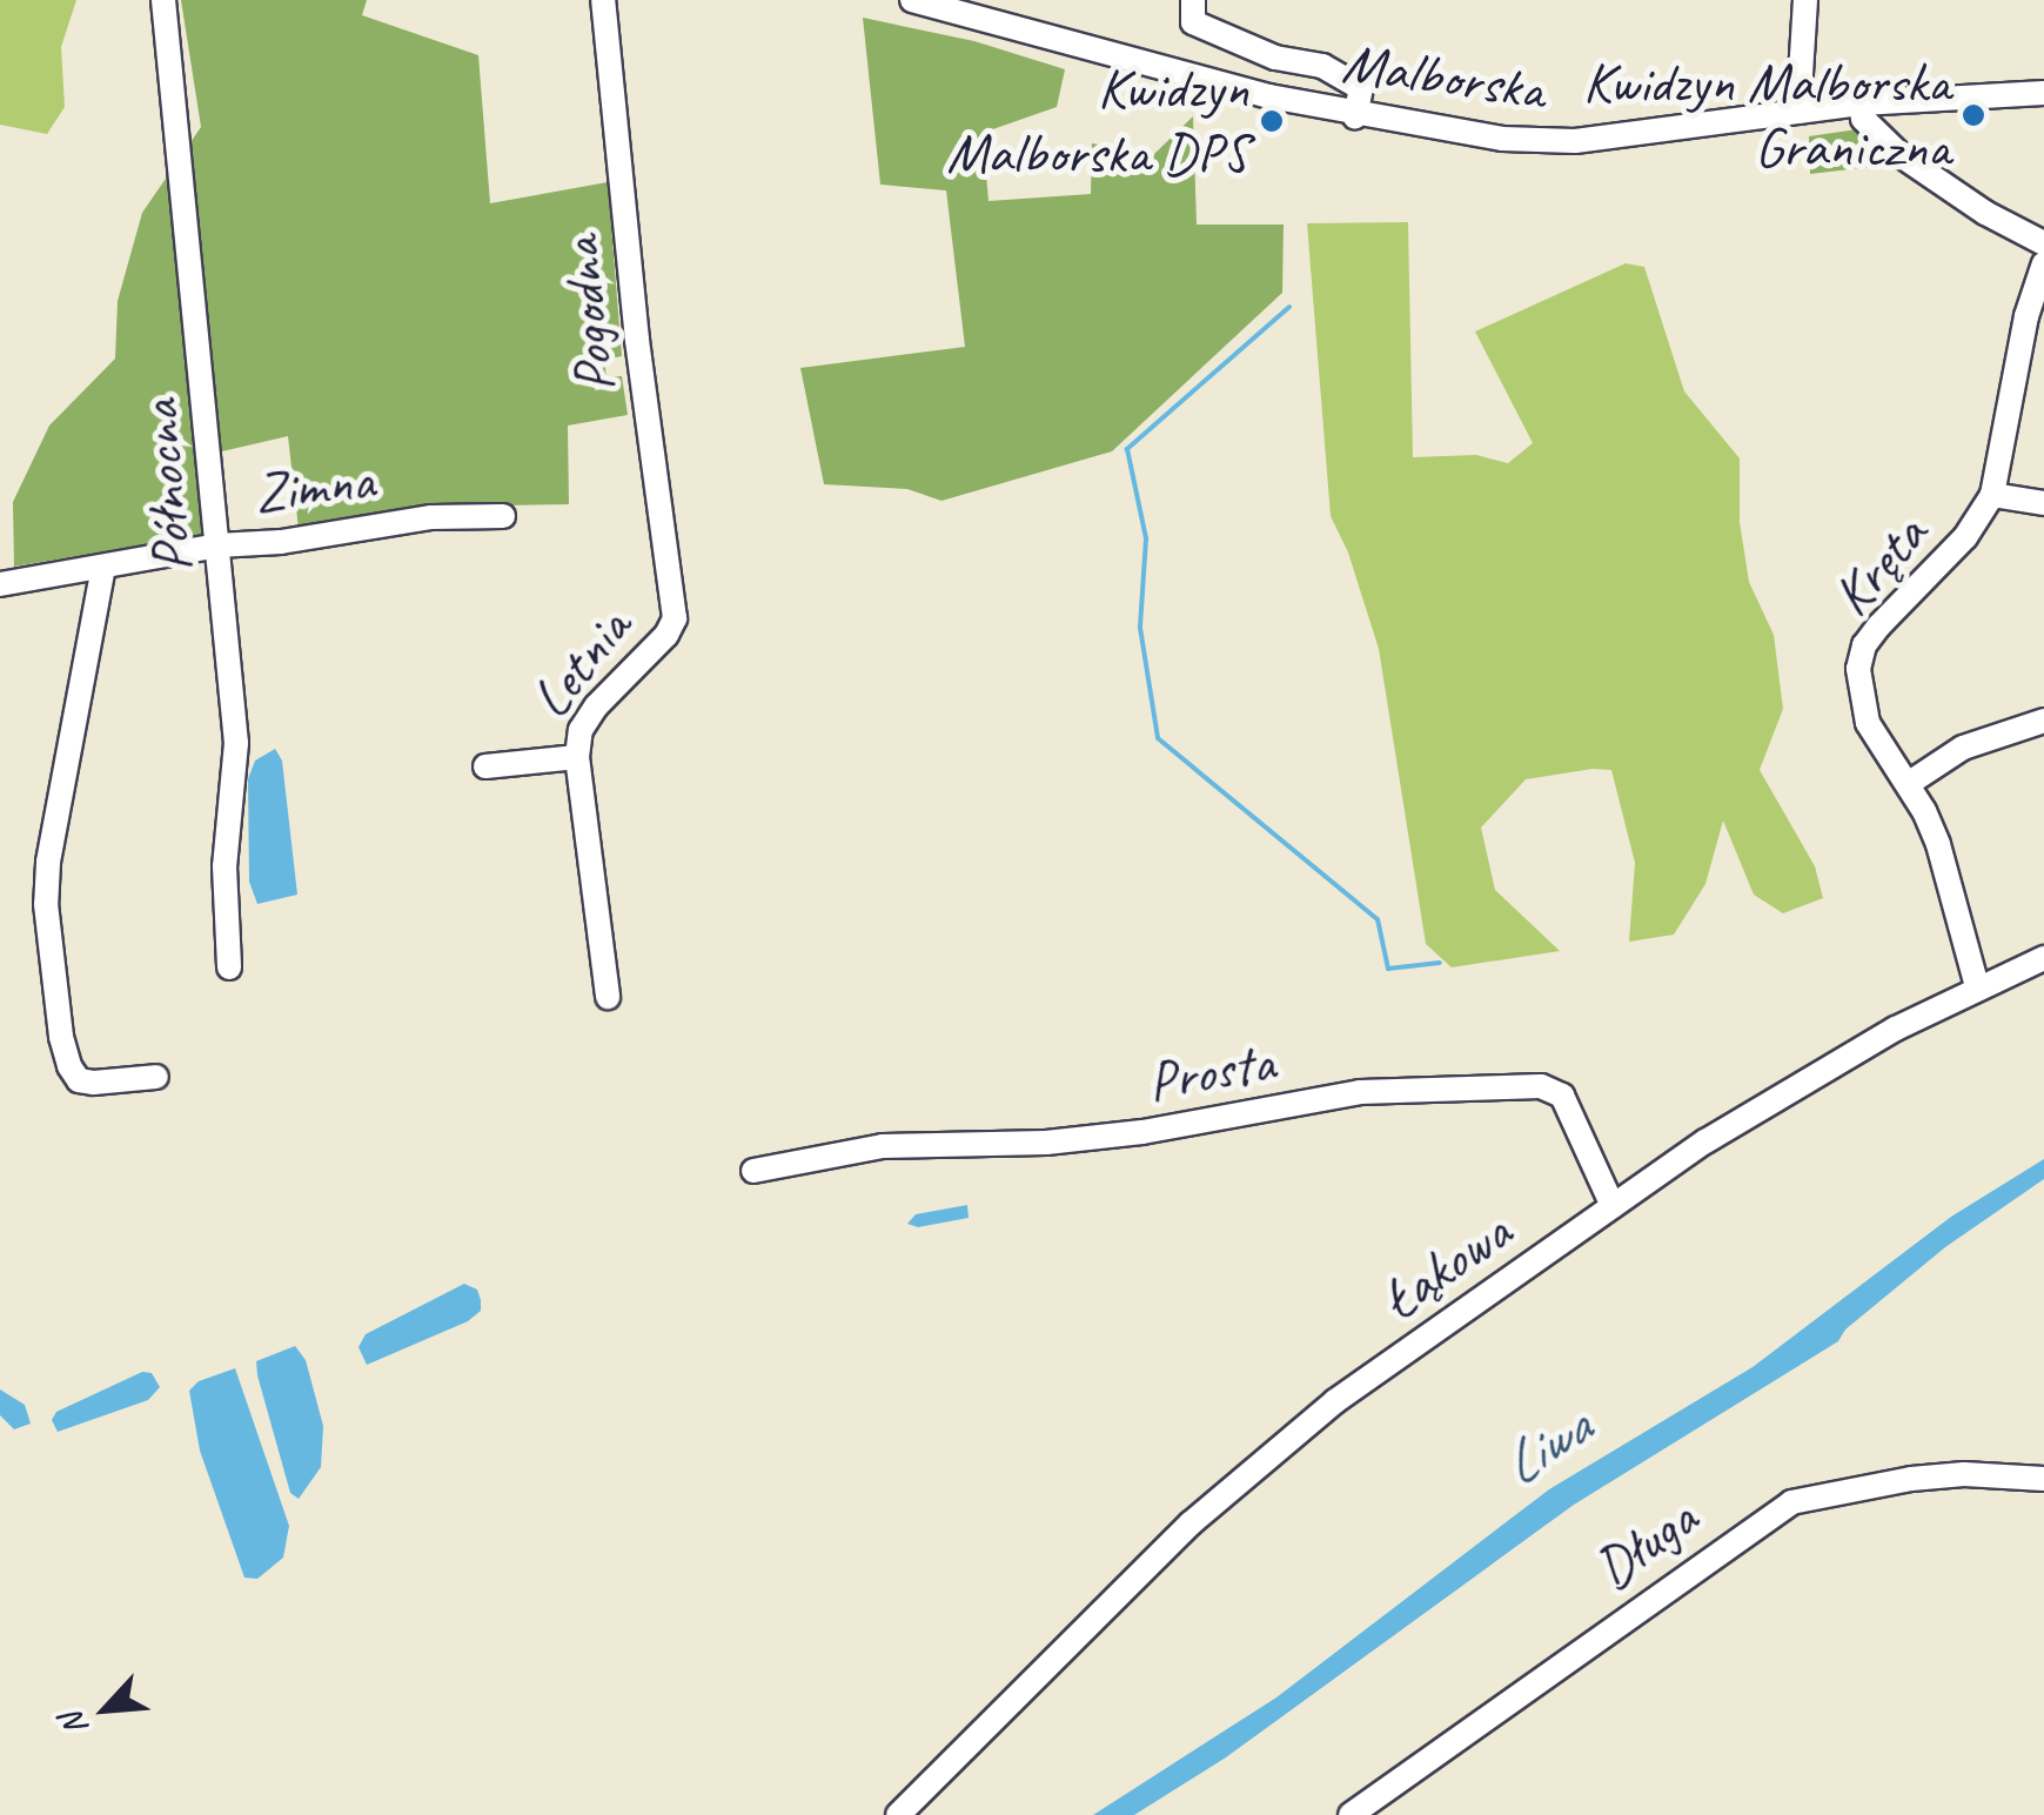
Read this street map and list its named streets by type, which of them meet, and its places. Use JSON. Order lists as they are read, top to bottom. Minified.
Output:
{"streets":{"street":["Malborska","Pogodna","Północna","Zimna","Kręta","Letnia","Prosta","Łąkowa","Długa"]},"crossings":[["Pogodna","Letnia"],["Północna","Zimna"],["Kręta","Łąkowa"],["Prosta","Łąkowa"]],"water":["Liwa"],"places":["Kwidzyn Malborska Graniczna","Kwidzyn Malborska DPS"],"north":"bottom left"}
